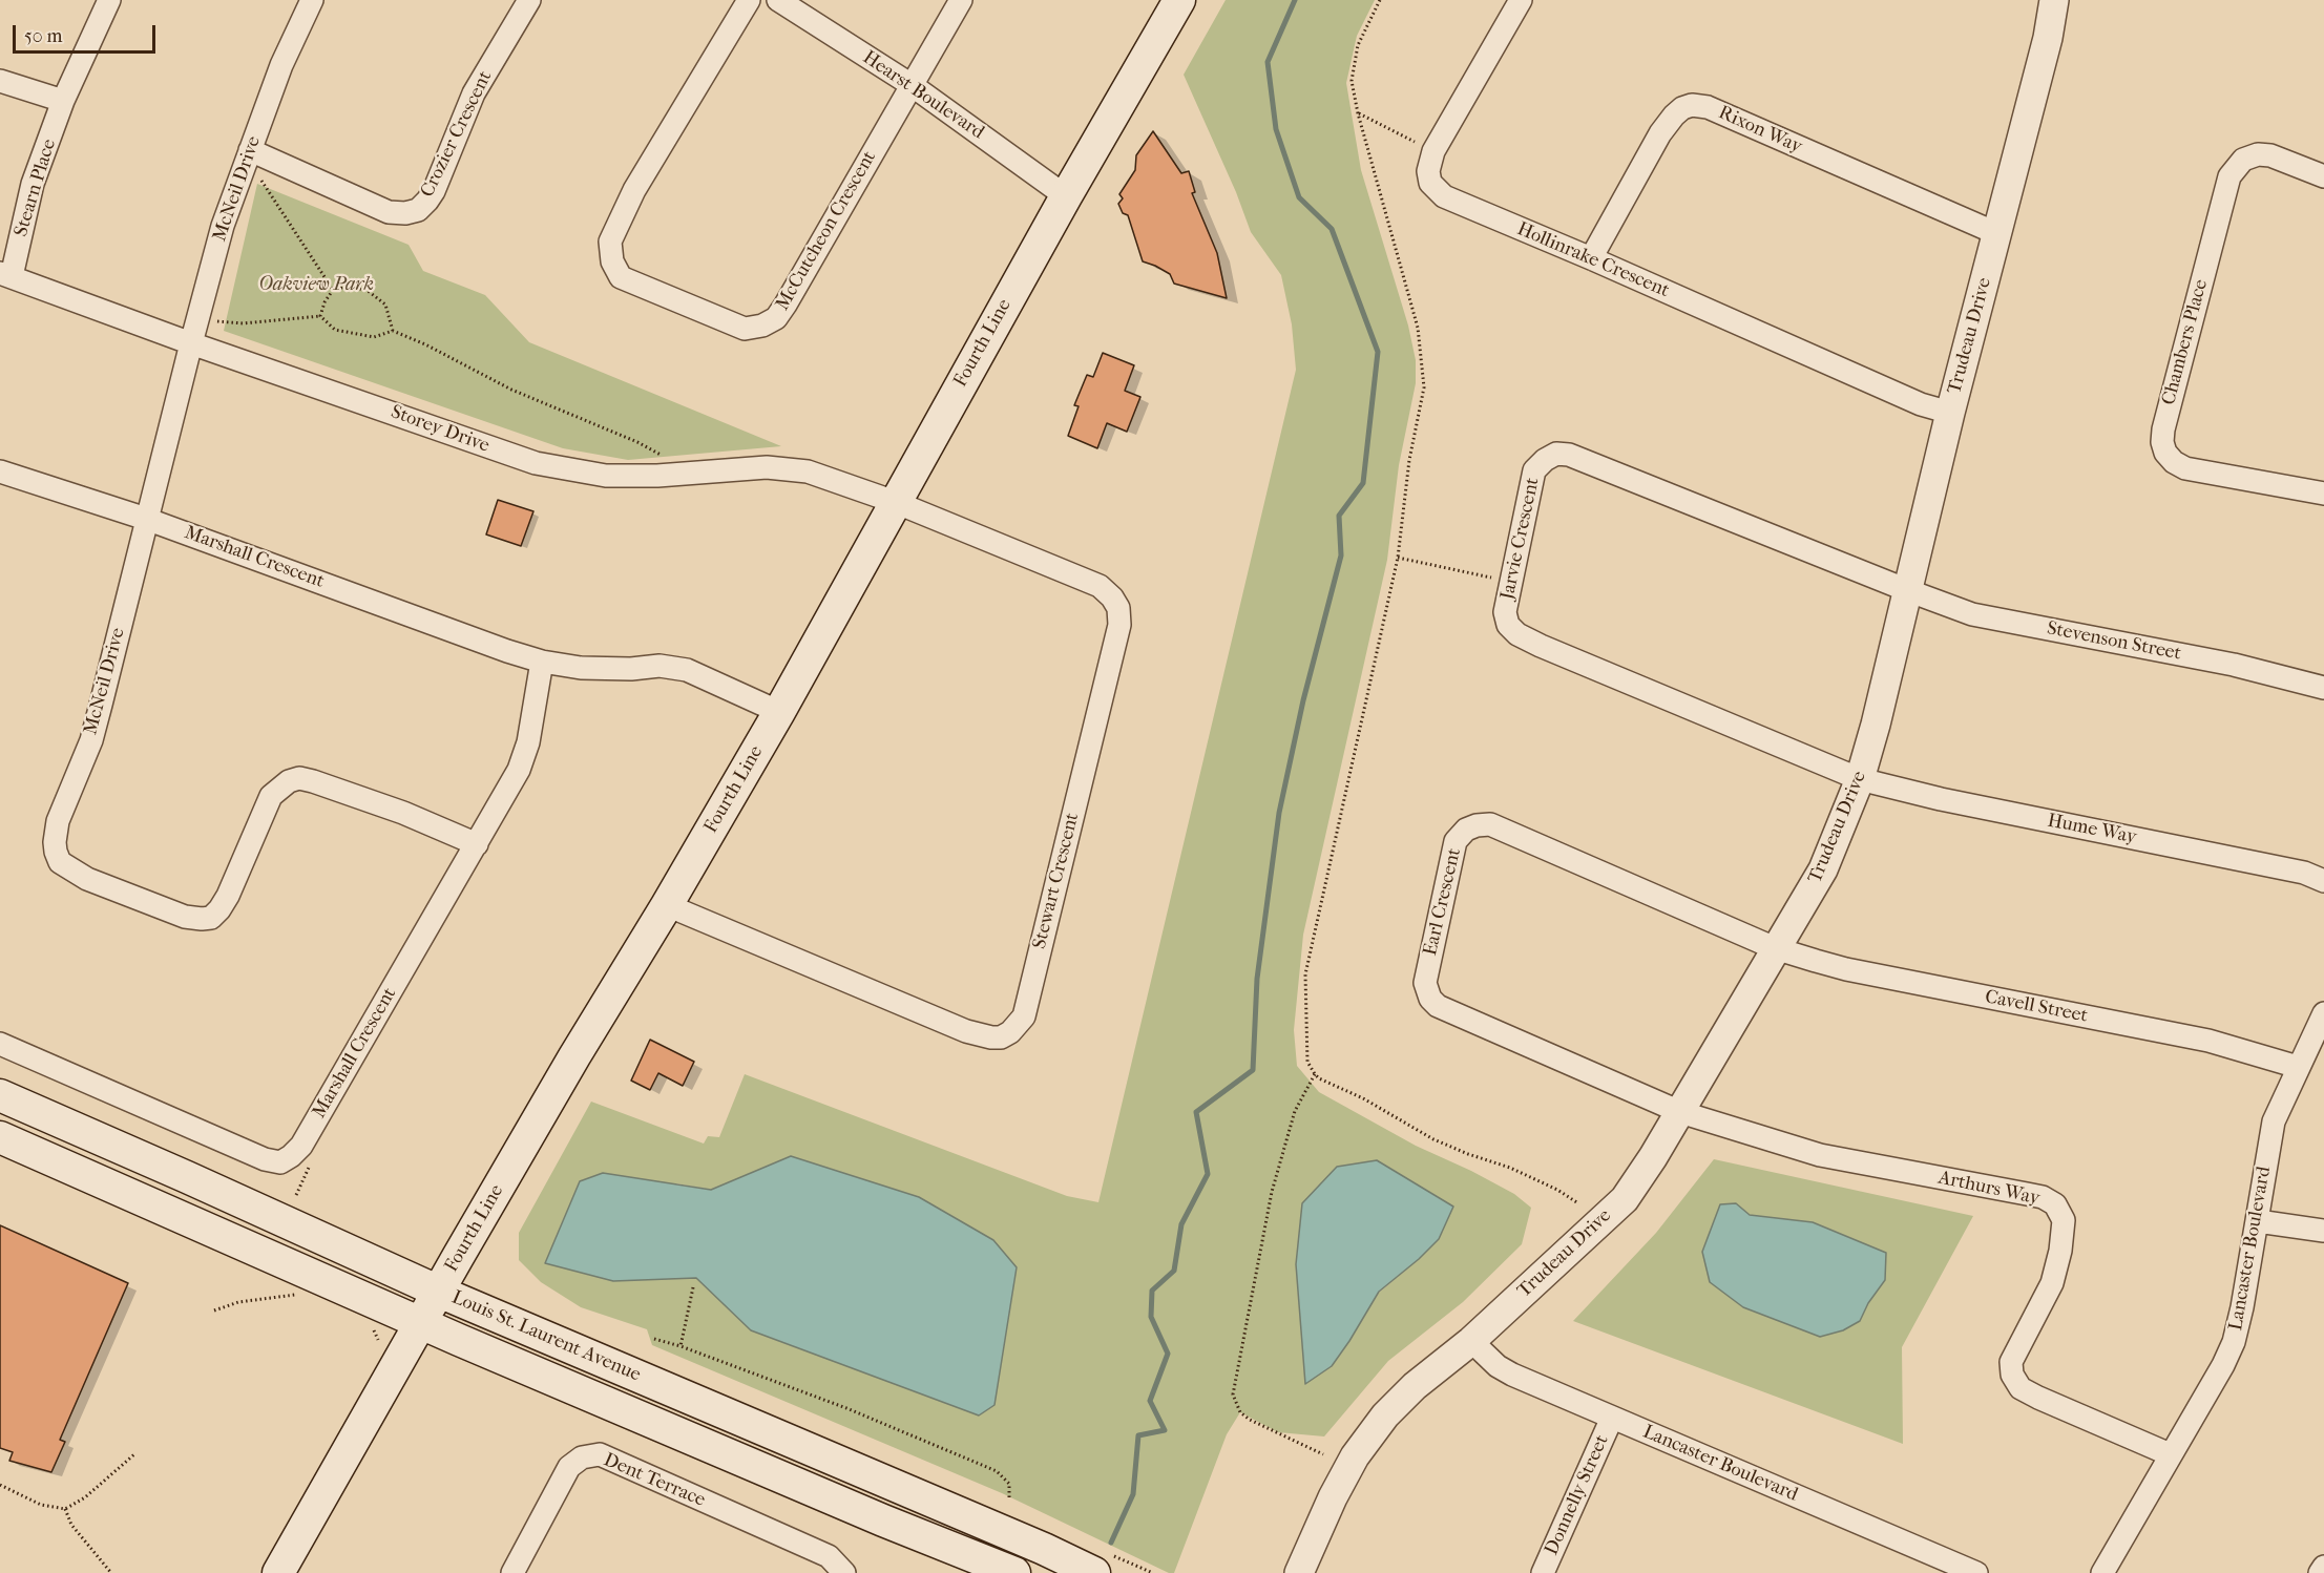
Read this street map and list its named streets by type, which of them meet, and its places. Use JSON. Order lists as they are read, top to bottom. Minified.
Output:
{"streets":{"main road":["Fourth Line","Louis St. Laurent Avenue"],"street":["Hearst Boulevard","Rixon Way","Crozier Crescent","Stearn Place","McNeil Drive","McCutcheon Crescent","Hollinrake Crescent","Trudeau Drive","Chambers Place","Storey Drive","Jarvie Crescent","Marshall Crescent","Stevenson Street","Hume Way","Stewart Crescent","Earl Crescent","Cavell Street","Arthurs Way","Lancaster Boulevard","Dent Terrace","Donnelly Street"]},"crossings":[["Hearst Boulevard","McCutcheon Crescent"],["Hearst Boulevard","Fourth Line"],["Rixon Way","Hollinrake Crescent"],["Rixon Way","Trudeau Drive"],["Crozier Crescent","McNeil Drive"],["Stearn Place","Storey Drive"],["McNeil Drive","Storey Drive"],["McNeil Drive","Marshall Crescent"],["Hollinrake Crescent","Trudeau Drive"],["Trudeau Drive","Jarvie Crescent"],["Trudeau Drive","Stevenson Street"],["Trudeau Drive","Hume Way"],["Trudeau Drive","Earl Crescent"],["Trudeau Drive","Cavell Street"],["Trudeau Drive","Arthurs Way"],["Trudeau Drive","Lancaster Boulevard"],["Fourth Line","Storey Drive"],["Fourth Line","Marshall Crescent"],["Fourth Line","Stewart Crescent"],["Fourth Line","Louis St. Laurent Avenue"],["Storey Drive","Stewart Crescent"],["Jarvie Crescent","Stevenson Street"],["Jarvie Crescent","Hume Way"],["Earl Crescent","Cavell Street"],["Earl Crescent","Arthurs Way"],["Cavell Street","Lancaster Boulevard"],["Arthurs Way","Lancaster Boulevard"],["Lancaster Boulevard","Donnelly Street"]],"parks":["Oakview Park"],"scale_bar":"50 m"}
